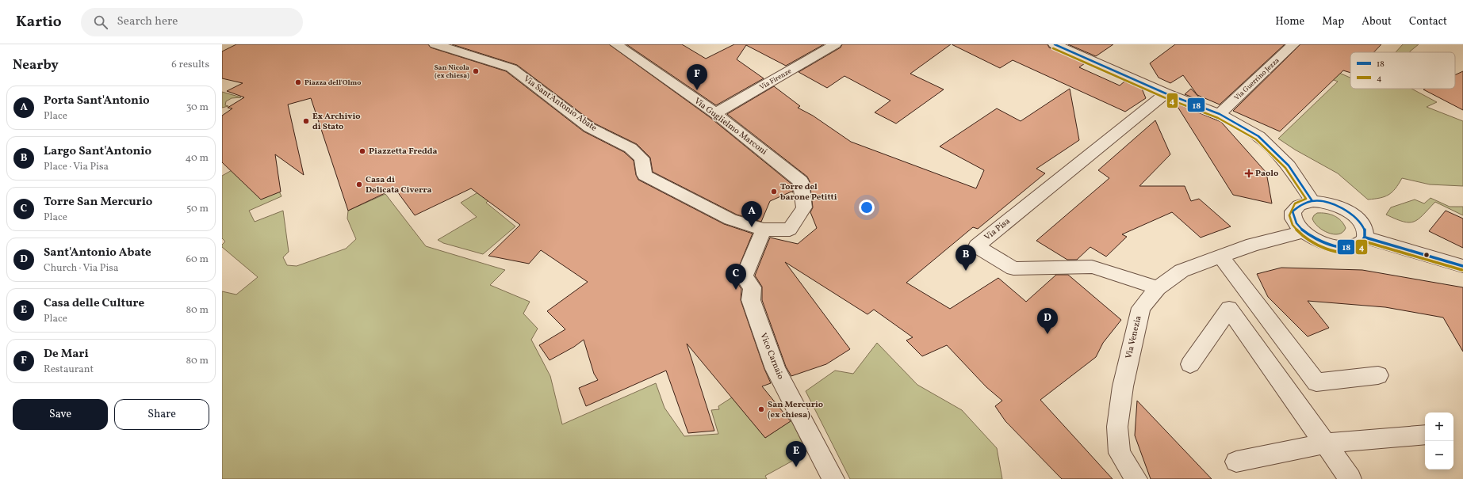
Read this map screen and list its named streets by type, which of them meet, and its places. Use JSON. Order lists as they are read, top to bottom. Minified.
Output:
{"streets":{"street":["Via Firenze","Via Guerrino Jezza","Via Sant'Antonio Abate","Via Guglielmo Marconi","Via Pisa","Via Venezia","Vico Carnaio"]},"crossings":[["Via Firenze","Via Guglielmo Marconi"],["Via Sant'Antonio Abate","Via Guglielmo Marconi"],["Via Sant'Antonio Abate","Vico Carnaio"],["Via Pisa","Via Venezia"]],"places":{"other":["San Nicola (ex chiesa)","Piazza dell'Olmo","Ex Archivio di Stato","Piazzetta Fredda","Casa di Delicata Civerra","Torre del barone Petitti","San Mercurio (ex chiesa)"],"health":["Paolo"]},"lines":["transit line 18","transit line 4"],"legend":["18","4"],"page":{"header":"Kartio","search":"Search here","nav":["Home","Map","About","Contact"],"heading":["Nearby","6 results"],"pins":["F","A","B","C","D","E"],"list":[{"mark":"A","name":"Porta Sant'Antonio","note":"Place","value":"30 m"},{"mark":"B","name":"Largo Sant'Antonio","note":"Place · Via Pisa","value":"40 m"},{"mark":"C","name":"Torre San Mercurio","note":"Place","value":"50 m"},{"mark":"D","name":"Sant'Antonio Abate","note":"Church · Via Pisa","value":"60 m"},{"mark":"E","name":"Casa delle Culture","note":"Place","value":"80 m"},{"mark":"F","name":"De Mari","note":"Restaurant","value":"80 m"}],"buttons":["Save","Share"],"map_buttons":["+","−"]}}
